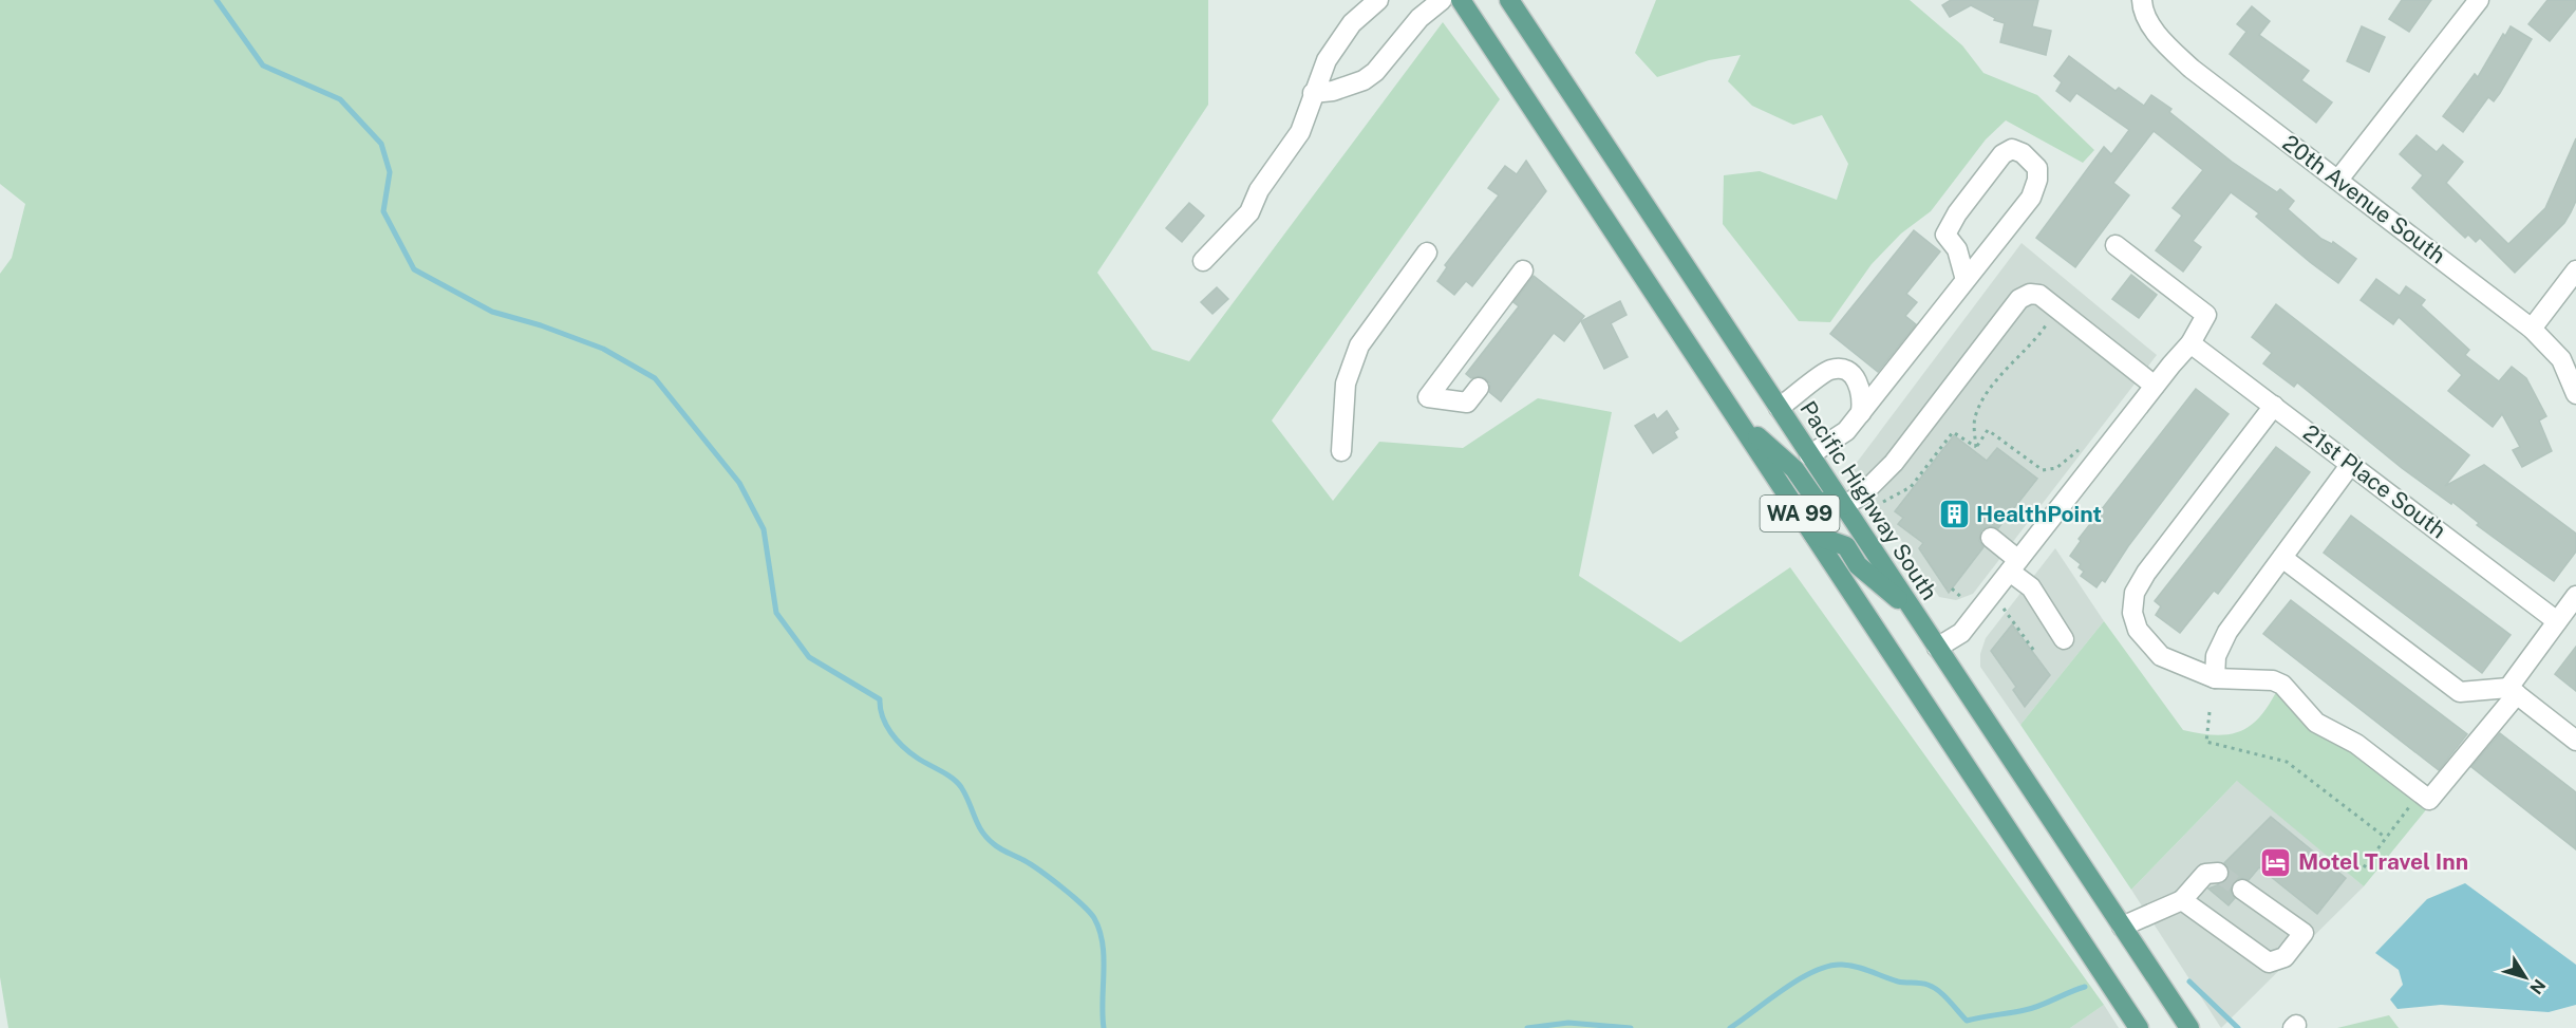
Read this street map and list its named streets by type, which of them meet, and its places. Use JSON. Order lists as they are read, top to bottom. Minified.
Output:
{"streets":{"main road":["Pacific Highway South","WA 99"],"street":["20th Avenue South","21st Place South"]},"places":{"building":["HealthPoint"],"hotel":["Motel Travel Inn"]},"north":"bottom right"}
